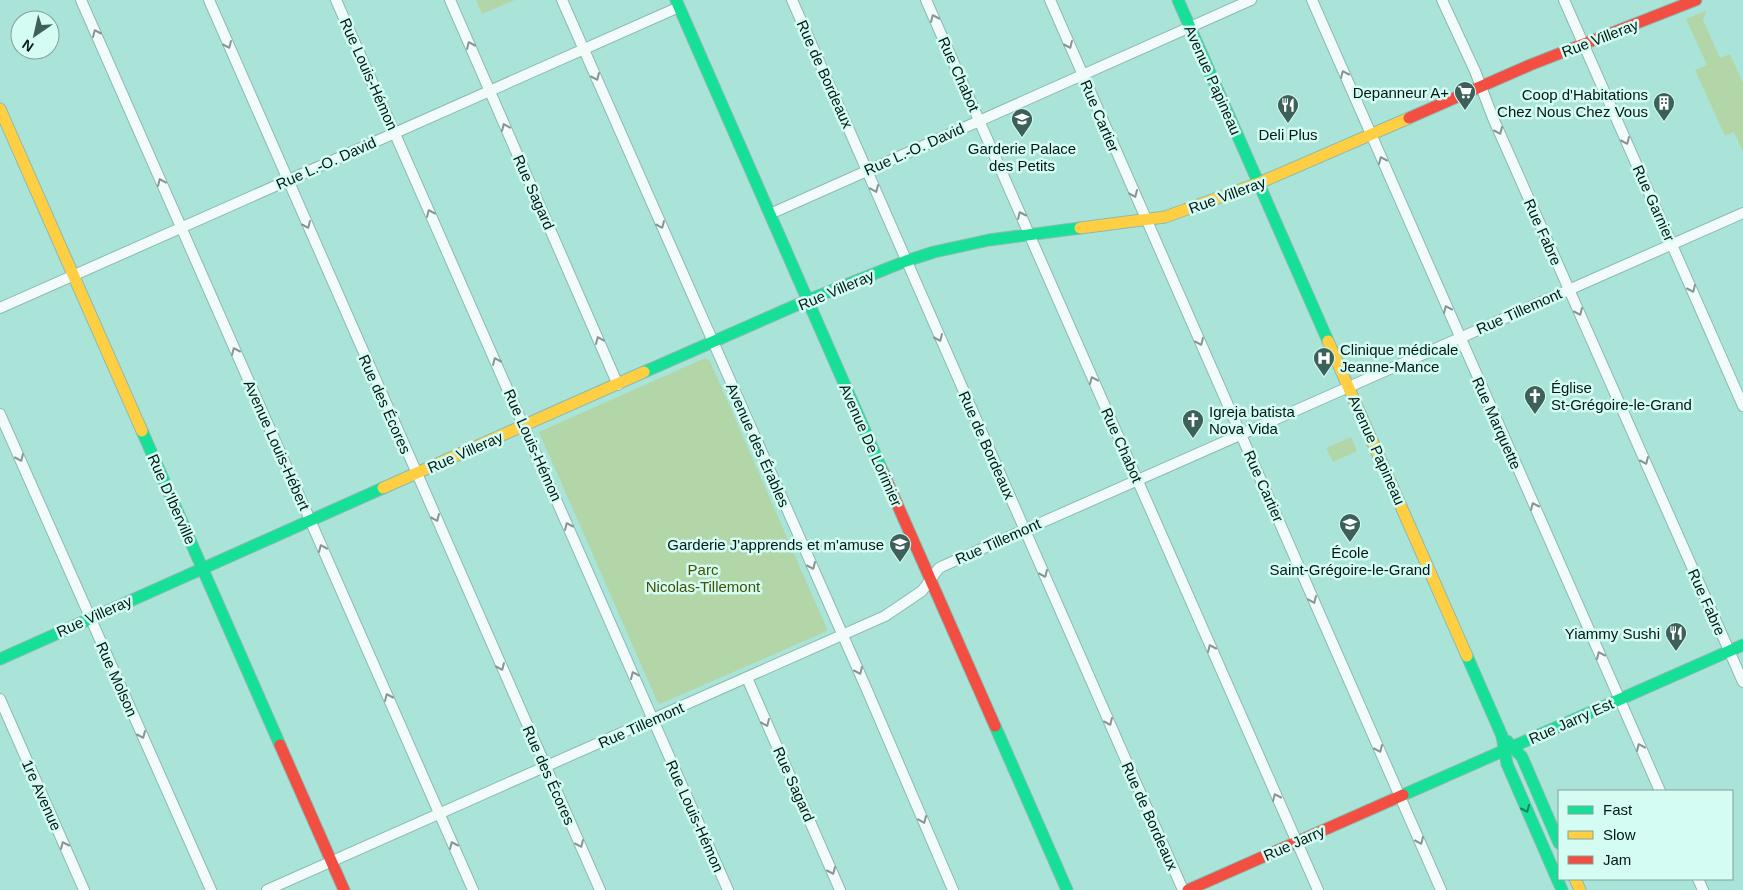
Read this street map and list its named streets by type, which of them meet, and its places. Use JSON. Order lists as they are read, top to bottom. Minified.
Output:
{"streets":{"main road":["Rue Villeray","Avenue Papineau","Avenue De Lorimier","Rue D'Iberville","Rue Jarry Est","Rue Jarry"],"street":["Rue Louis-Hémon","Rue de Bordeaux","Rue Chabot","Rue Cartier","Rue L.-O. David","Rue Sagard","Rue Garnier","Rue Fabre","Rue Tillemont","Rue des Écores","Rue Marquette","Avenue Louis-Hébert","Avenue des Érables","Rue Molson","1re Avenue"]},"crossings":[["Rue Villeray","Rue Louis-Hémon"],["Rue Villeray","Rue de Bordeaux"],["Rue Villeray","Rue Chabot"],["Rue Villeray","Avenue Papineau"],["Rue Villeray","Rue Cartier"],["Rue Villeray","Rue Sagard"],["Rue Villeray","Rue Garnier"],["Rue Villeray","Rue Fabre"],["Rue Villeray","Rue des Écores"],["Rue Villeray","Rue Marquette"],["Rue Villeray","Avenue Louis-Hébert"],["Rue Villeray","Avenue des Érables"],["Rue Villeray","Avenue De Lorimier"],["Rue Villeray","Rue D'Iberville"],["Rue Villeray","Rue Molson"],["Rue Louis-Hémon","Rue L.-O. David"],["Rue Louis-Hémon","Rue Tillemont"],["Rue de Bordeaux","Rue L.-O. David"],["Rue de Bordeaux","Rue Tillemont"],["Rue Chabot","Rue L.-O. David"],["Rue Chabot","Rue Tillemont"],["Rue Chabot","Rue Jarry"],["Avenue Papineau","Rue L.-O. David"],["Avenue Papineau","Rue Tillemont"],["Avenue Papineau","Rue Jarry Est"],["Rue Cartier","Rue L.-O. David"],["Rue Cartier","Rue Tillemont"],["Rue Cartier","Rue Jarry Est"],["Rue Cartier","Rue Jarry"],["Rue L.-O. David","Rue Sagard"],["Rue L.-O. David","Rue des Écores"],["Rue L.-O. David","Avenue Louis-Hébert"],["Rue L.-O. David","Avenue des Érables"],["Rue L.-O. David","Avenue De Lorimier"],["Rue L.-O. David","Rue D'Iberville"],["Rue Sagard","Rue Tillemont"],["Rue Garnier","Rue Tillemont"],["Rue Fabre","Rue Tillemont"],["Rue Fabre","Rue Jarry Est"],["Rue Tillemont","Rue des Écores"],["Rue Tillemont","Rue Marquette"],["Rue Tillemont","Avenue Louis-Hébert"],["Rue Tillemont","Avenue des Érables"],["Rue Tillemont","Avenue De Lorimier"],["Rue Tillemont","Rue D'Iberville"],["Rue Marquette","Rue Jarry Est"],["Rue Jarry Est","Rue Jarry"]],"one_way":["Rue Louis-Hémon","Rue de Bordeaux","Rue Chabot","Rue Cartier","Rue Garnier","Rue Fabre","Rue des Écores","Rue Marquette","Avenue Louis-Hébert","Avenue des Érables","Rue Molson","1re Avenue"],"parks":["Parc Nicolas-Tillemont"],"places":{"supermarket":["Depanneur A+"],"building":["Coop d'Habitations Chez Nous Chez Vous"],"restaurant":["Deli Plus","Yiammy Sushi"],"school or university":["Garderie Palace des Petits","École Saint-Grégoire-le-Grand","Garderie J'apprends et m'amuse"],"hospital":["Clinique médicale Jeanne-Mance"],"church":["Église St-Grégoire-le-Grand","Igreja batista Nova Vida"]},"legend":["Fast","Slow","Jam"],"north":"bottom left"}
